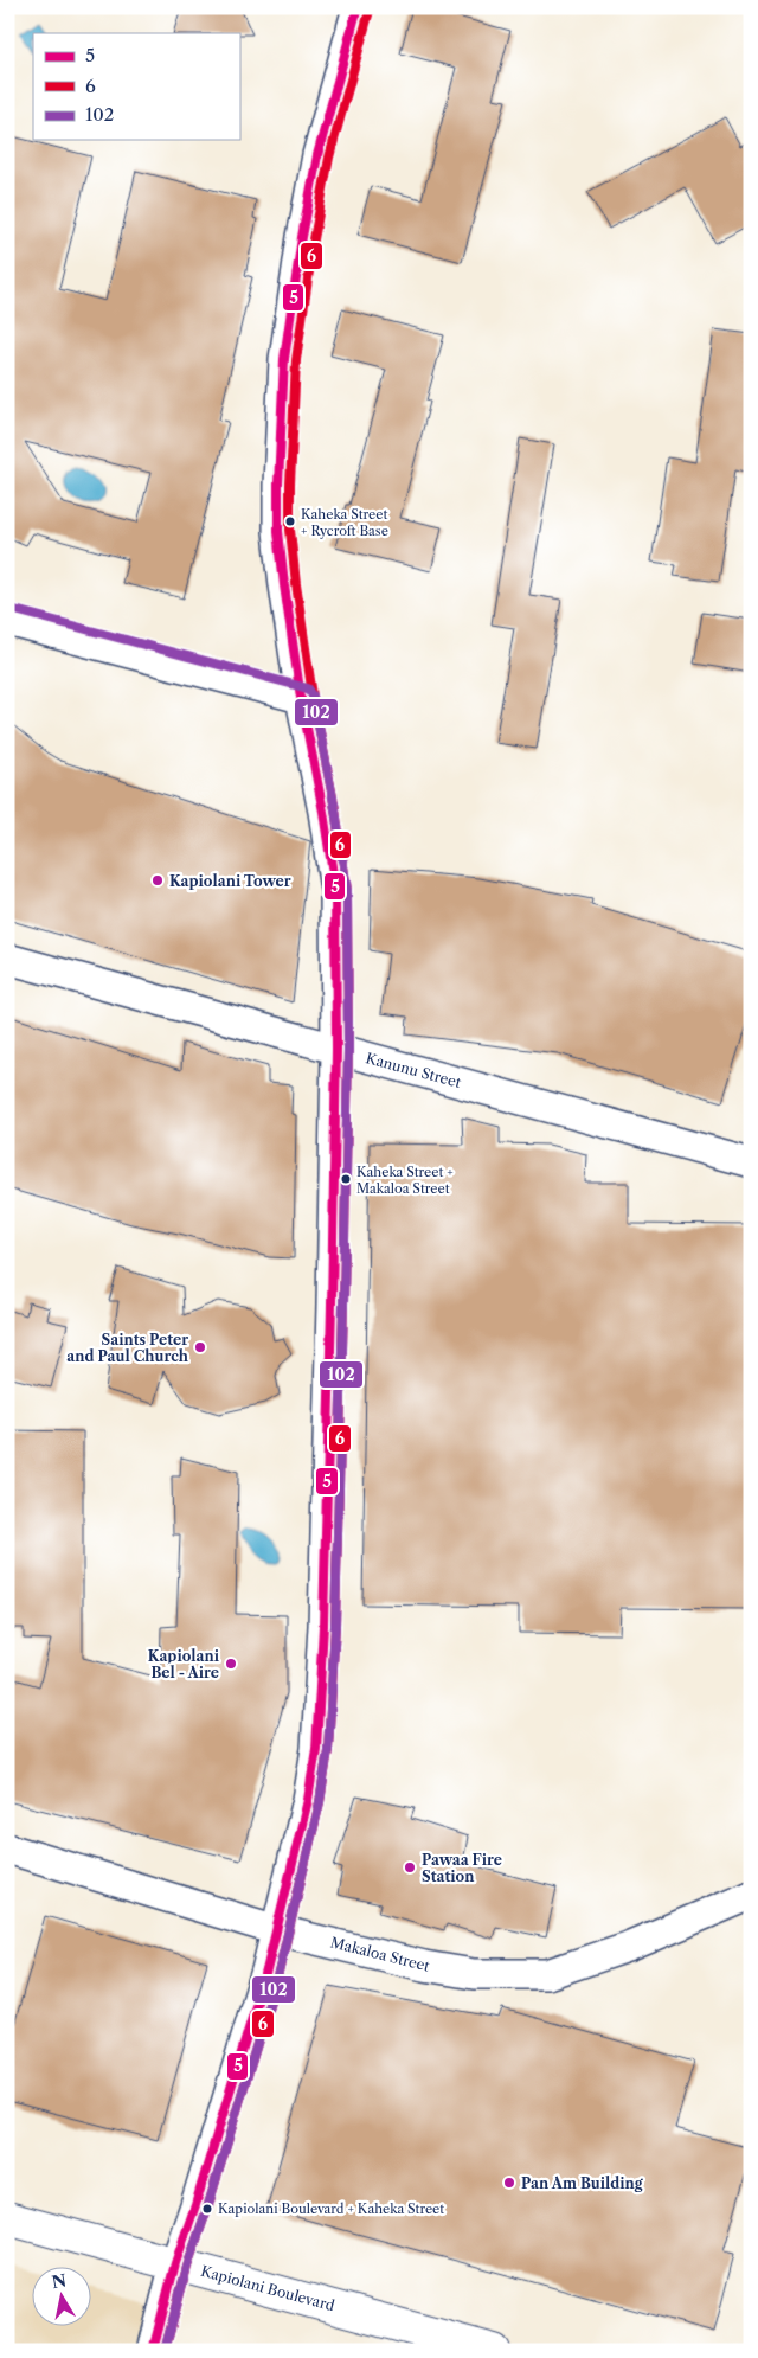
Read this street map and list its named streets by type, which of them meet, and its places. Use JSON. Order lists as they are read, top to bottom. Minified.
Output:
{"streets":{"main road":["Kapiolani Boulevard"],"street":["Kanunu Street","Makaloa Street"]},"places":["Kaheka Street + Rycroft Base","Kapiolani Tower","Kaheka Street + Makaloa Street","Saints Peter and Paul Church","Kapiolani Bel - Aire","Pawaa Fire Station","Pan Am Building","Kapiolani Boulevard + Kaheka Street"],"lines":["transit line 5","transit line 6","transit line 102"],"legend":["5","6","102"],"north":"top"}
